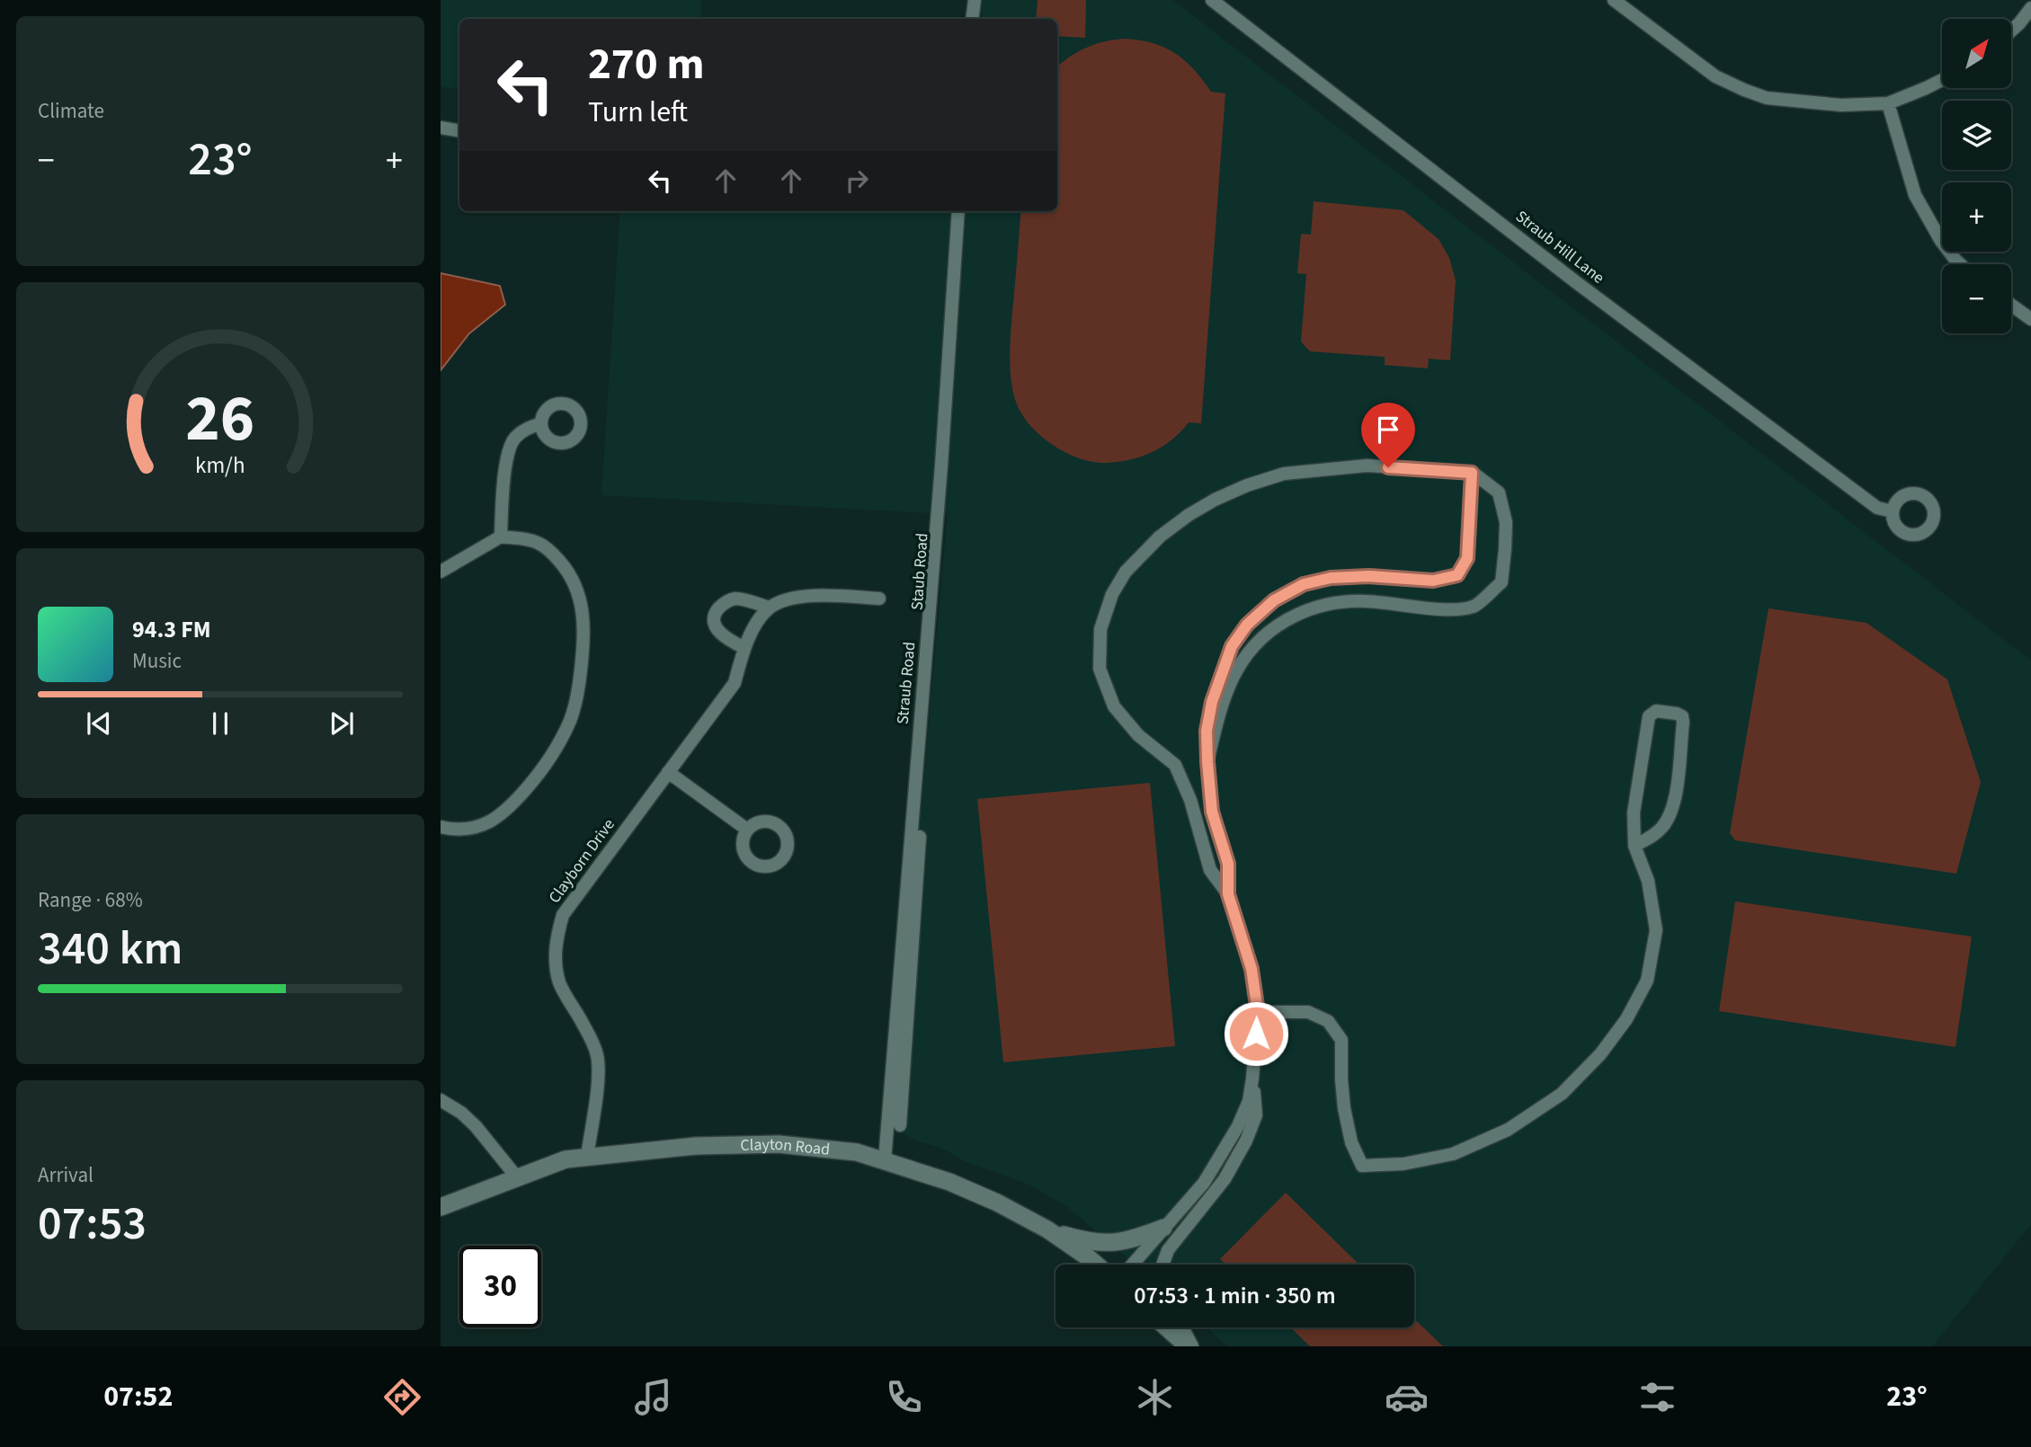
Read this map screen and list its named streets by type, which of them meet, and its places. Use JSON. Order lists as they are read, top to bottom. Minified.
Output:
{"streets":{"main road":["Clayton Road"],"street":["Straub Hill Lane","Staub Road","Straub Road","Clayborn Drive"]},"crossings":[["Straub Road","Clayton Road"],["Clayborn Drive","Clayton Road"]],"north":"top right","page":{"tile":["Climate",["Range · 68%","340 km"],["Arrival","07:53"]],"map_buttons":["+","−"],"turn":["270 m","Turn left"],"heat":["−","23°","+"],"song":["94.3 FM","Music"],"limit":"30","trip":"07:53 · 1 min · 350 m","tabs":["07:52","23°"],"gauge":["26","km/h"]}}
